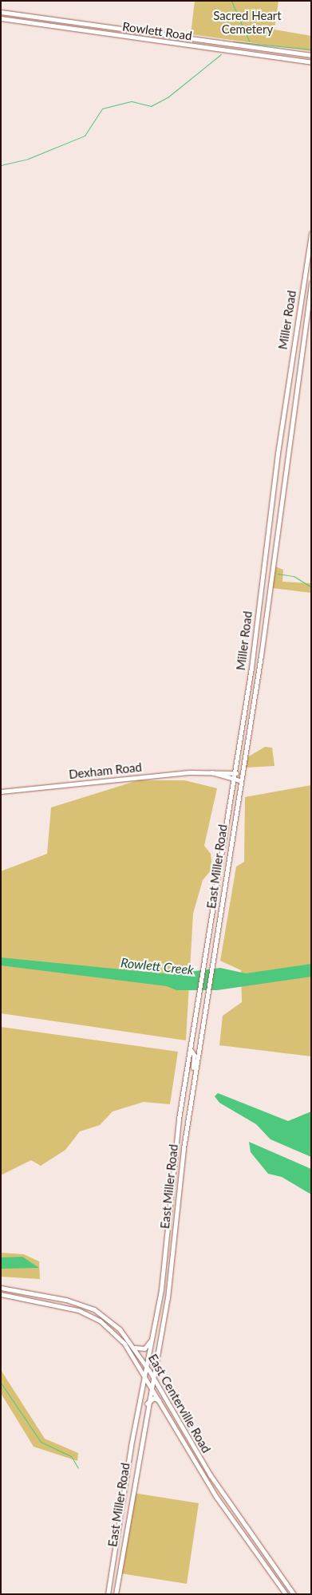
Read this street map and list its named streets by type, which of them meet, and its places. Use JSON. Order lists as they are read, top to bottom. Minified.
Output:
{"streets":{"main road":["Rowlett Road","Miller Road","Dexham Road","East Miller Road","East Centerville Road"]},"crossings":[["Miller Road","Dexham Road"],["Miller Road","East Miller Road"],["Dexham Road","East Miller Road"],["East Miller Road","East Centerville Road"]],"water":["Rowlett Creek"],"parks":["Sacred Heart Cemetery"]}
